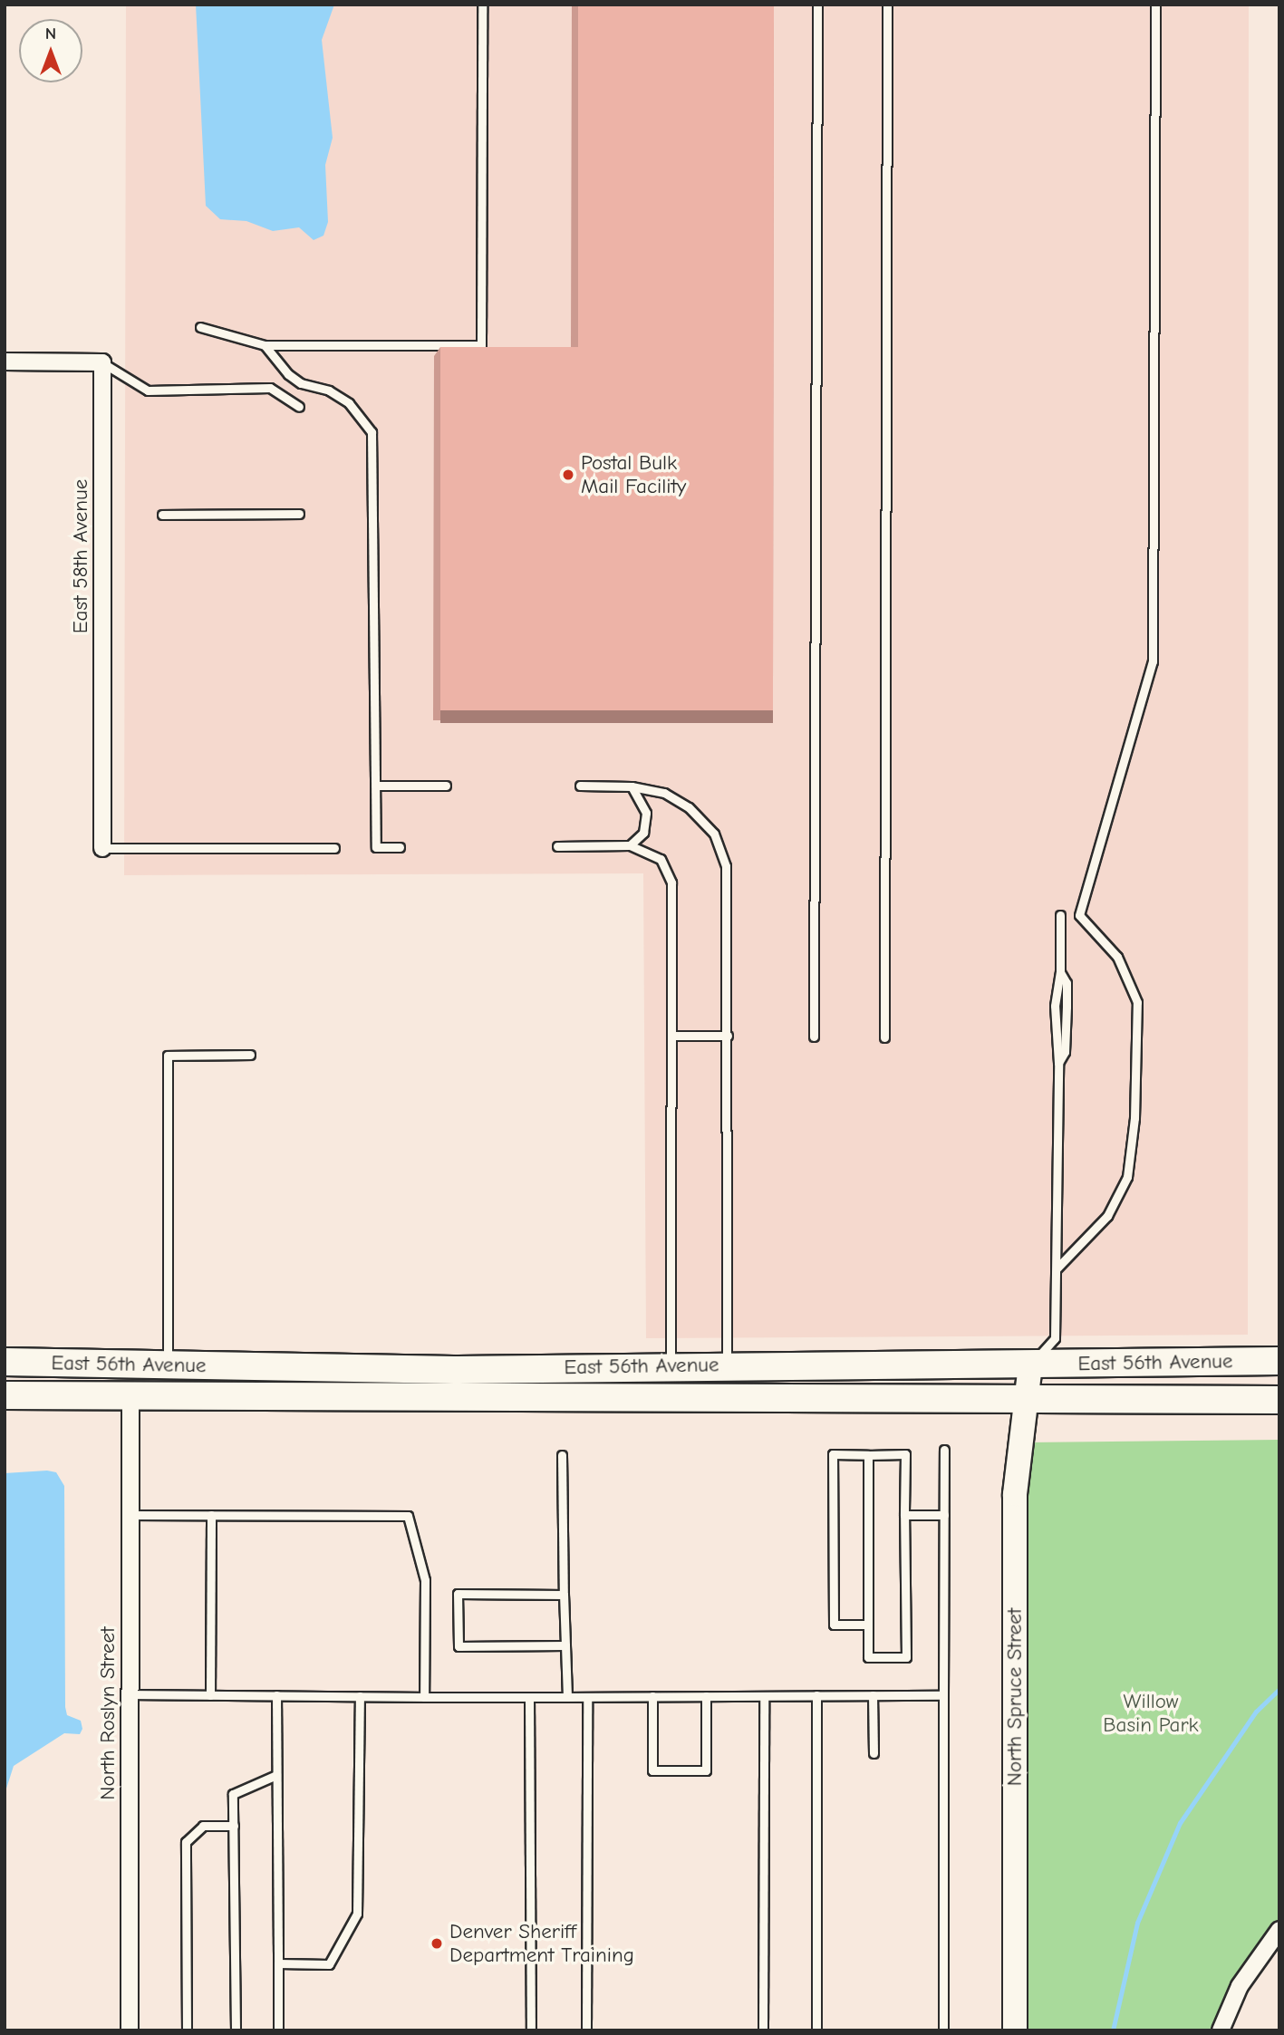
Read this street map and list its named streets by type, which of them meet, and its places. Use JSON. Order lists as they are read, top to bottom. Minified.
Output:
{"streets":{"main road":["East 56th Avenue"],"street":["East 58th Avenue","North Spruce Street","North Roslyn Street"]},"crossings":[["East 56th Avenue","North Spruce Street"],["East 56th Avenue","North Roslyn Street"]],"parks":["Willow Basin Park"],"places":["Postal Bulk Mail Facility","Denver Sheriff Department Training"],"north":"top"}
